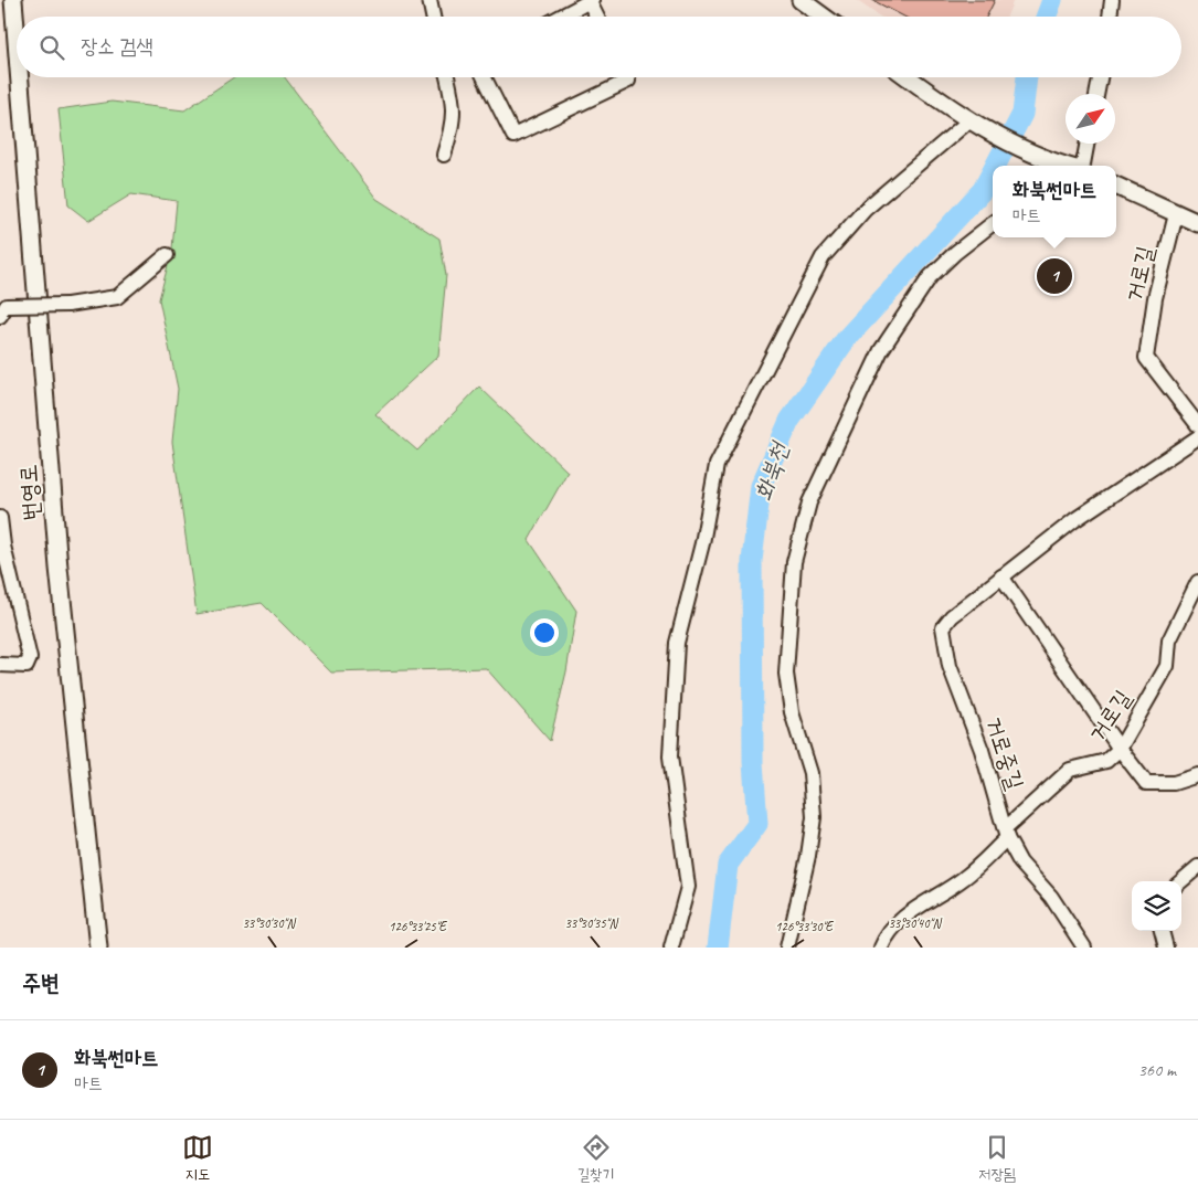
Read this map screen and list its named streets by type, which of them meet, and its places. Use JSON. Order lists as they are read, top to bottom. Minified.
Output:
{"streets":{"main road":["번영로"],"street":["거로길","거로중길"]},"crossings":[["거로길","거로중길"]],"water":["화북천"],"north":"top right","page":{"search":"장소 검색","popup":["화북썬마트","마트"],"pins":"1","heading":"주변","list":[{"mark":"1","name":"화북썬마트","note":"마트","value":"360 m"}],"nav":["지도","길찾기","저장됨"]},"coordinates":["33°30'30\"N","33°30'35\"N","33°30'40\"N","126°33'25\"E","126°33'30\"E"]}
